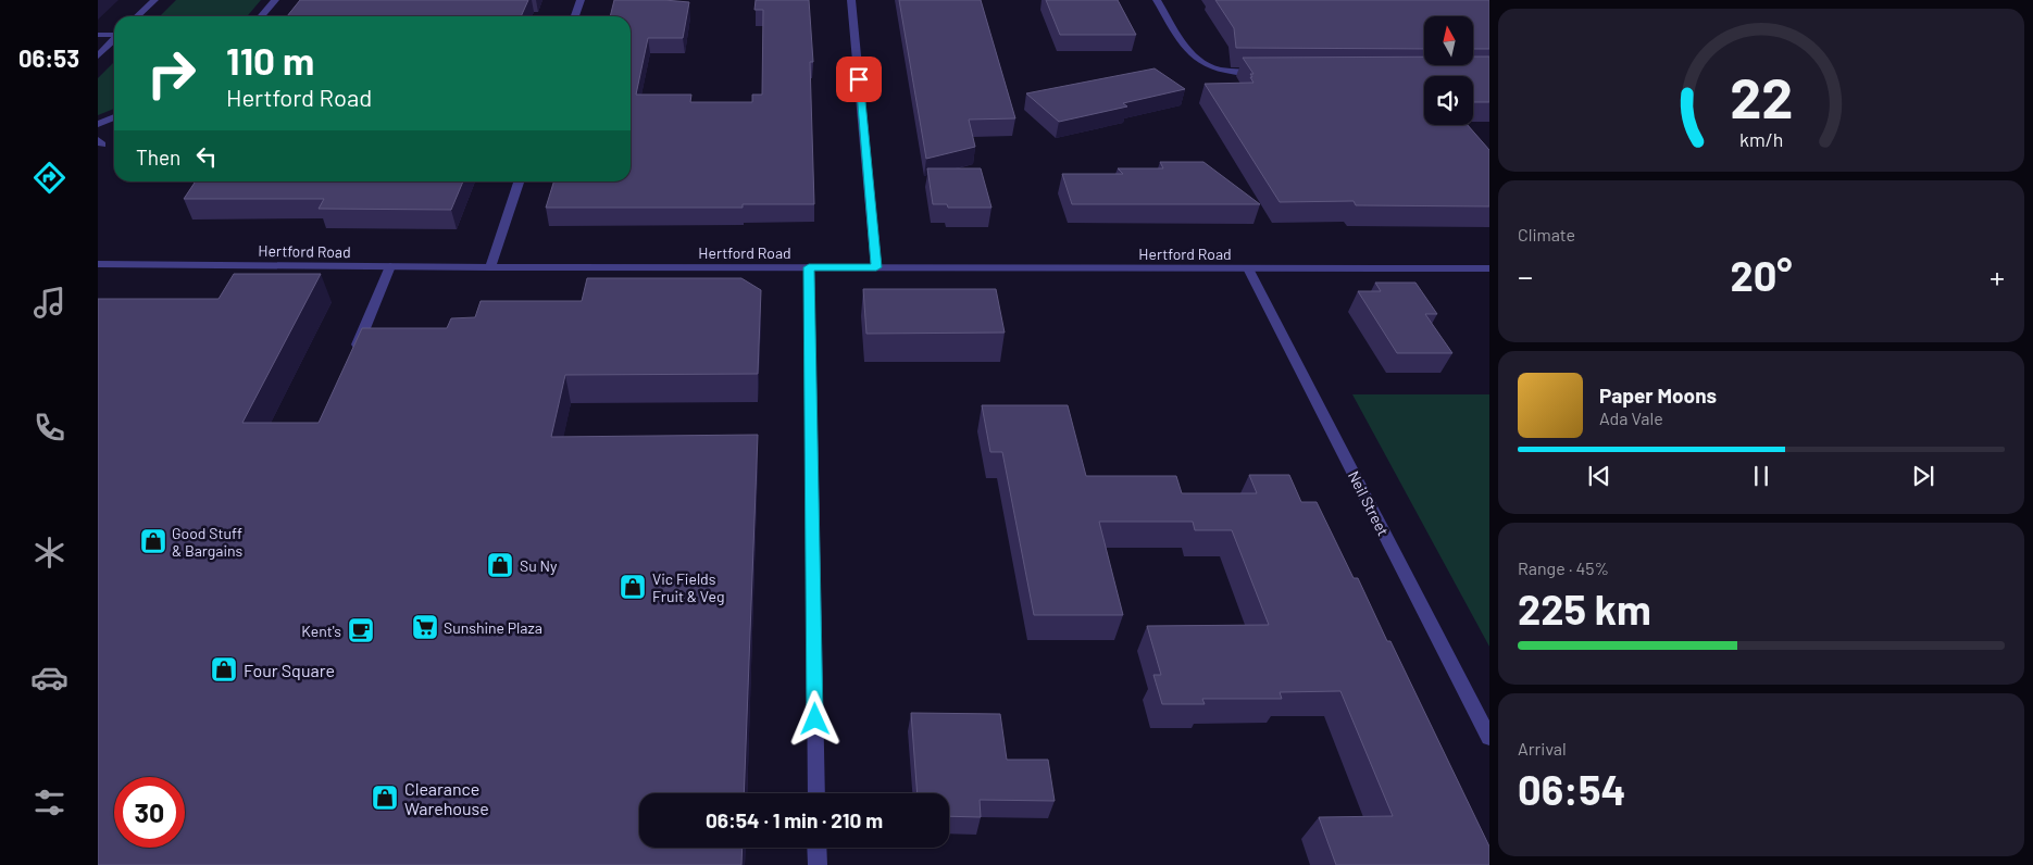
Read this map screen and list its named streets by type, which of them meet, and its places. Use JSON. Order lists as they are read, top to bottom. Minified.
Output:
{"streets":{"street":["Hertford Road","Neil Street"]},"crossings":[["Hertford Road","Neil Street"]],"places":{"shop":["Good Stuff & Bargains","Su Ny","Vic Fields Fruit & Veg","Four Square","Clearance Warehouse"],"supermarket":["Sunshine Plaza"],"cafe":["Kent's"]},"north":"top","page":{"tabs":"06:53","turn":["110 m","Hertford Road"],"then":"Then","tile":["Climate",["Range · 45%","225 km"],["Arrival","06:54"]],"heat":["−","20°","+"],"song":["Paper Moons","Ada Vale"],"limit":"30","trip":"06:54 · 1 min · 210 m","gauge":["22","km/h"]}}
